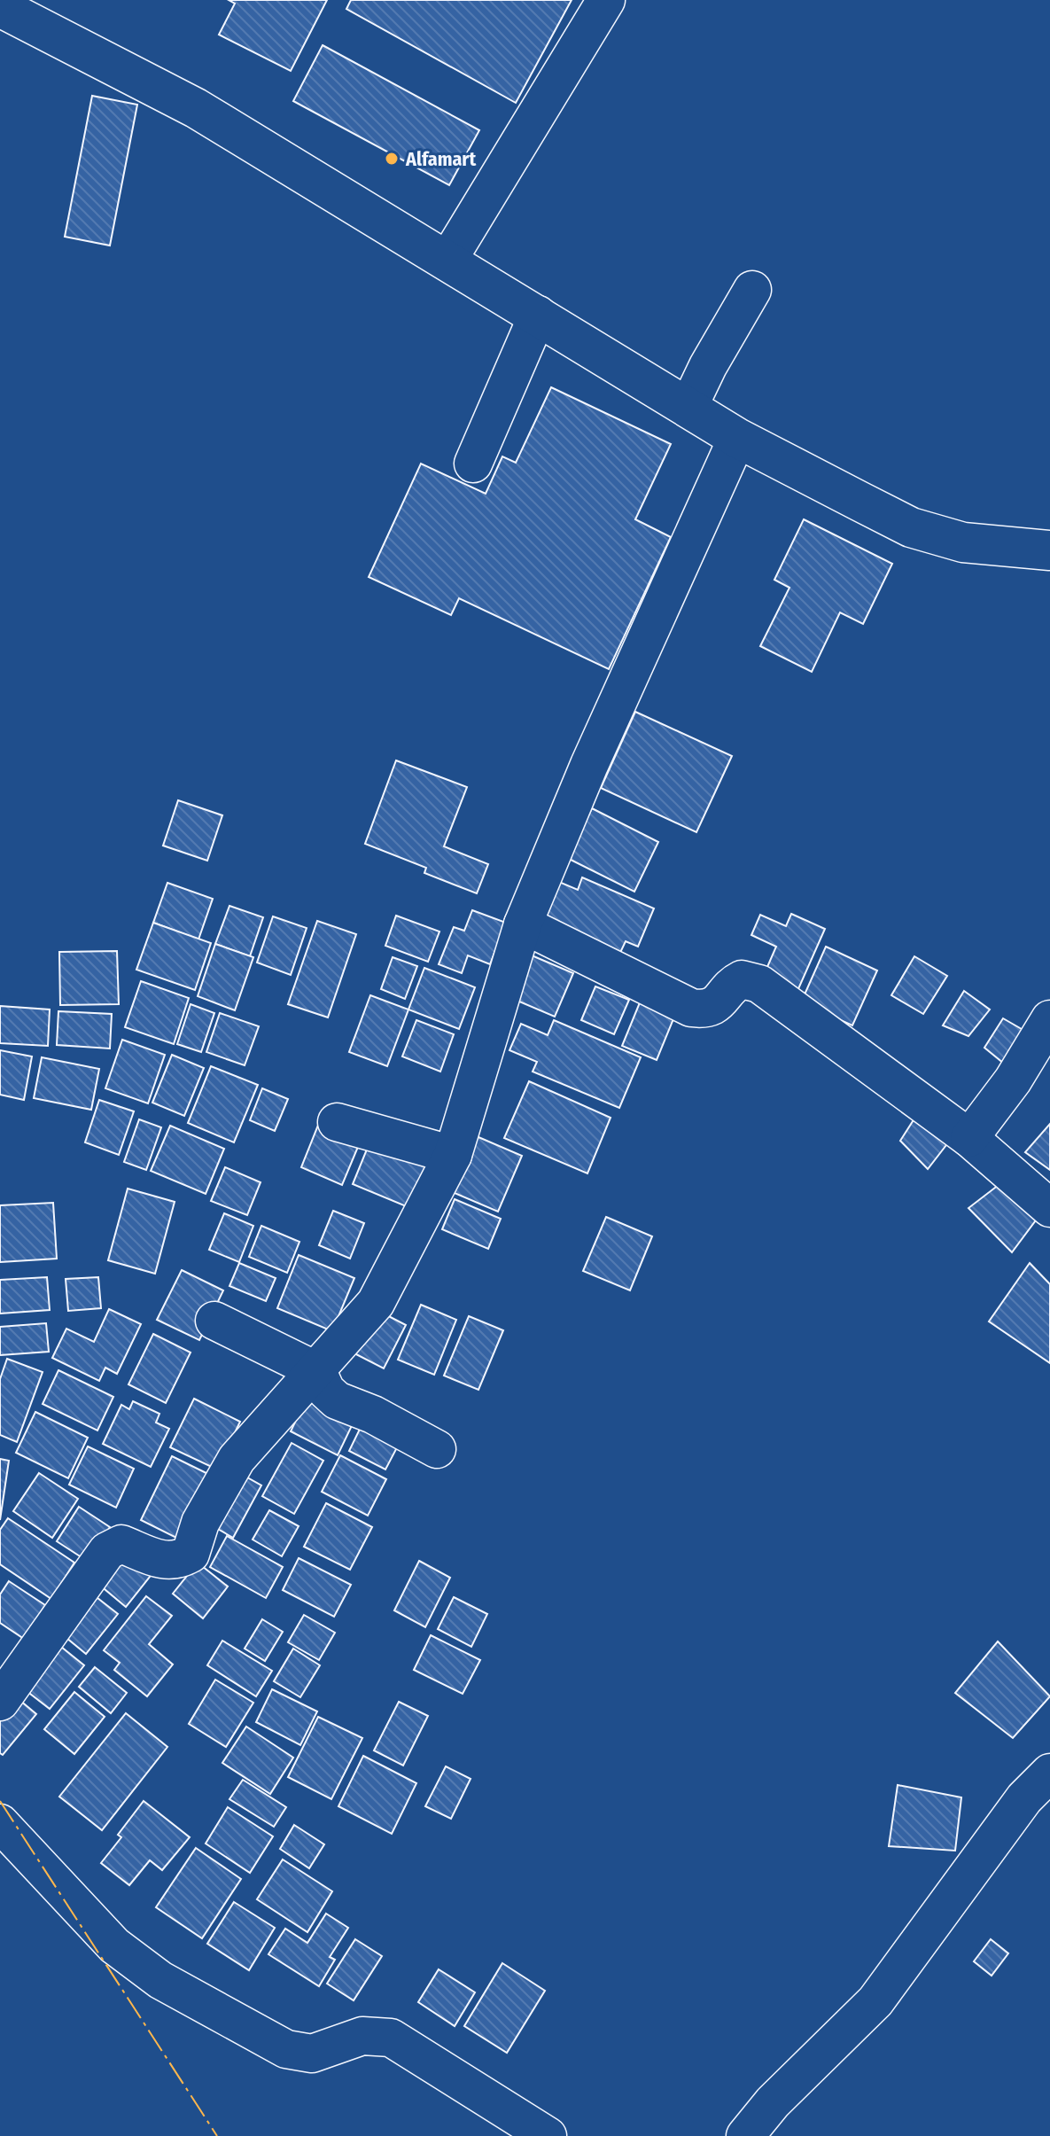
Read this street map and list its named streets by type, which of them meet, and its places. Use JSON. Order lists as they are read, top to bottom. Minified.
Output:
{"places":["Alfamart"]}
